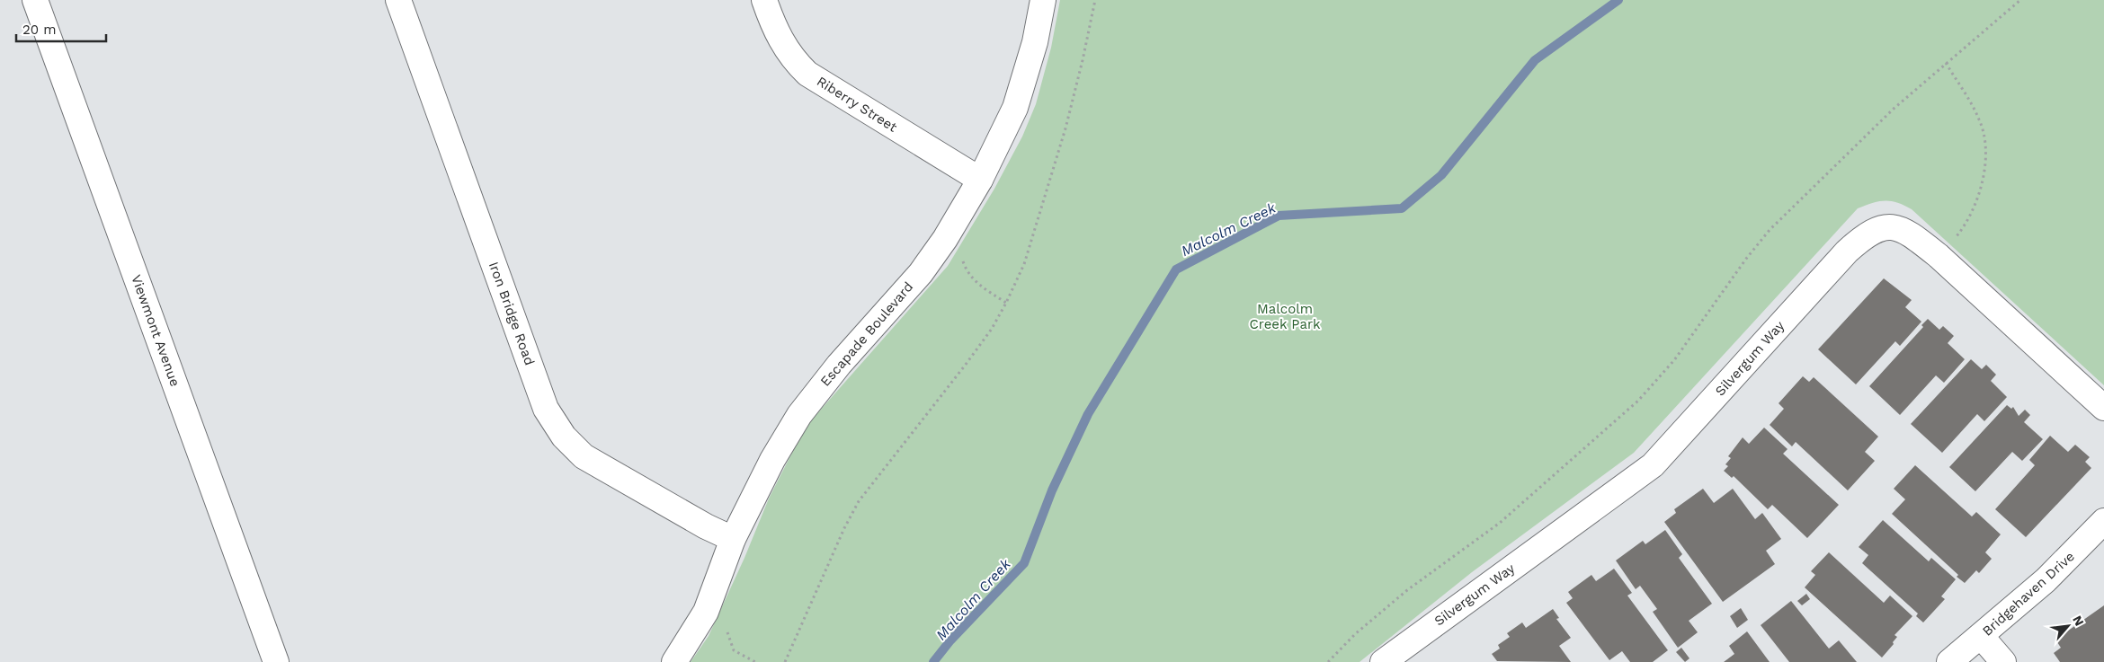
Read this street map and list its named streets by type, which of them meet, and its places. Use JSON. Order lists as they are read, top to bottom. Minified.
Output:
{"streets":{"street":["Riberry Street","Iron Bridge Road","Viewmont Avenue","Escapade Boulevard","Silvergum Way","Bridgehaven Drive"]},"crossings":[["Riberry Street","Escapade Boulevard"],["Iron Bridge Road","Escapade Boulevard"]],"water":["Malcolm Creek"],"parks":["Malcolm Creek Park"],"scale_bar":"20 m","north":"top right"}
